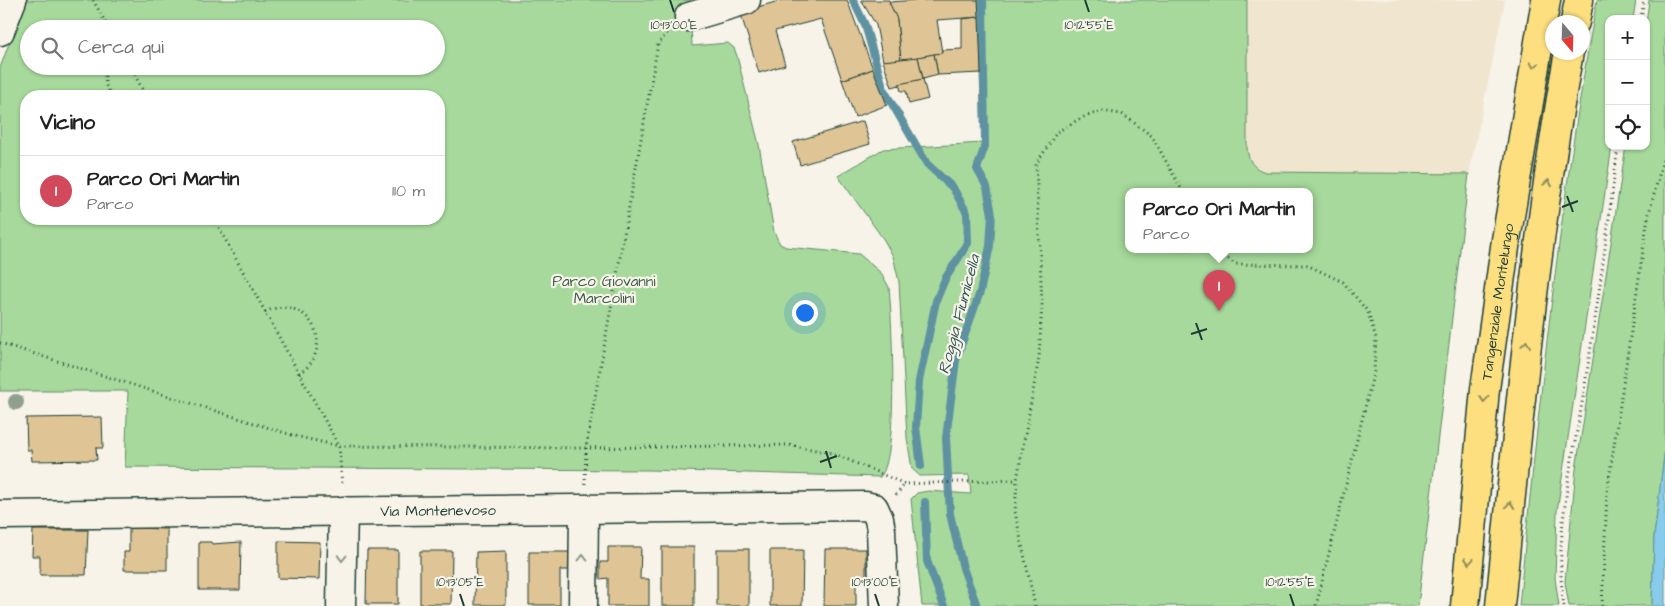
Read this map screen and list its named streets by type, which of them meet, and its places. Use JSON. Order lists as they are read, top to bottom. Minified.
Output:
{"streets":{"highway":["Tangenziale Montelungo"],"street":["Via Montenevoso"]},"water":["Roggia Fiumicella"],"parks":["Parco Giovanni Marcolini"],"north":"bottom","page":{"map_buttons":["+","−"],"search":"Cerca qui","heading":"Vicino","list":[{"mark":"1","name":"Parco Ori Martin","note":"Parco","value":"110 m"}],"popup":["Parco Ori Martin","Parco"],"pins":"1"},"coordinates":["10°13'00\"E","10°12'55\"E","10°13'05\"E"]}
